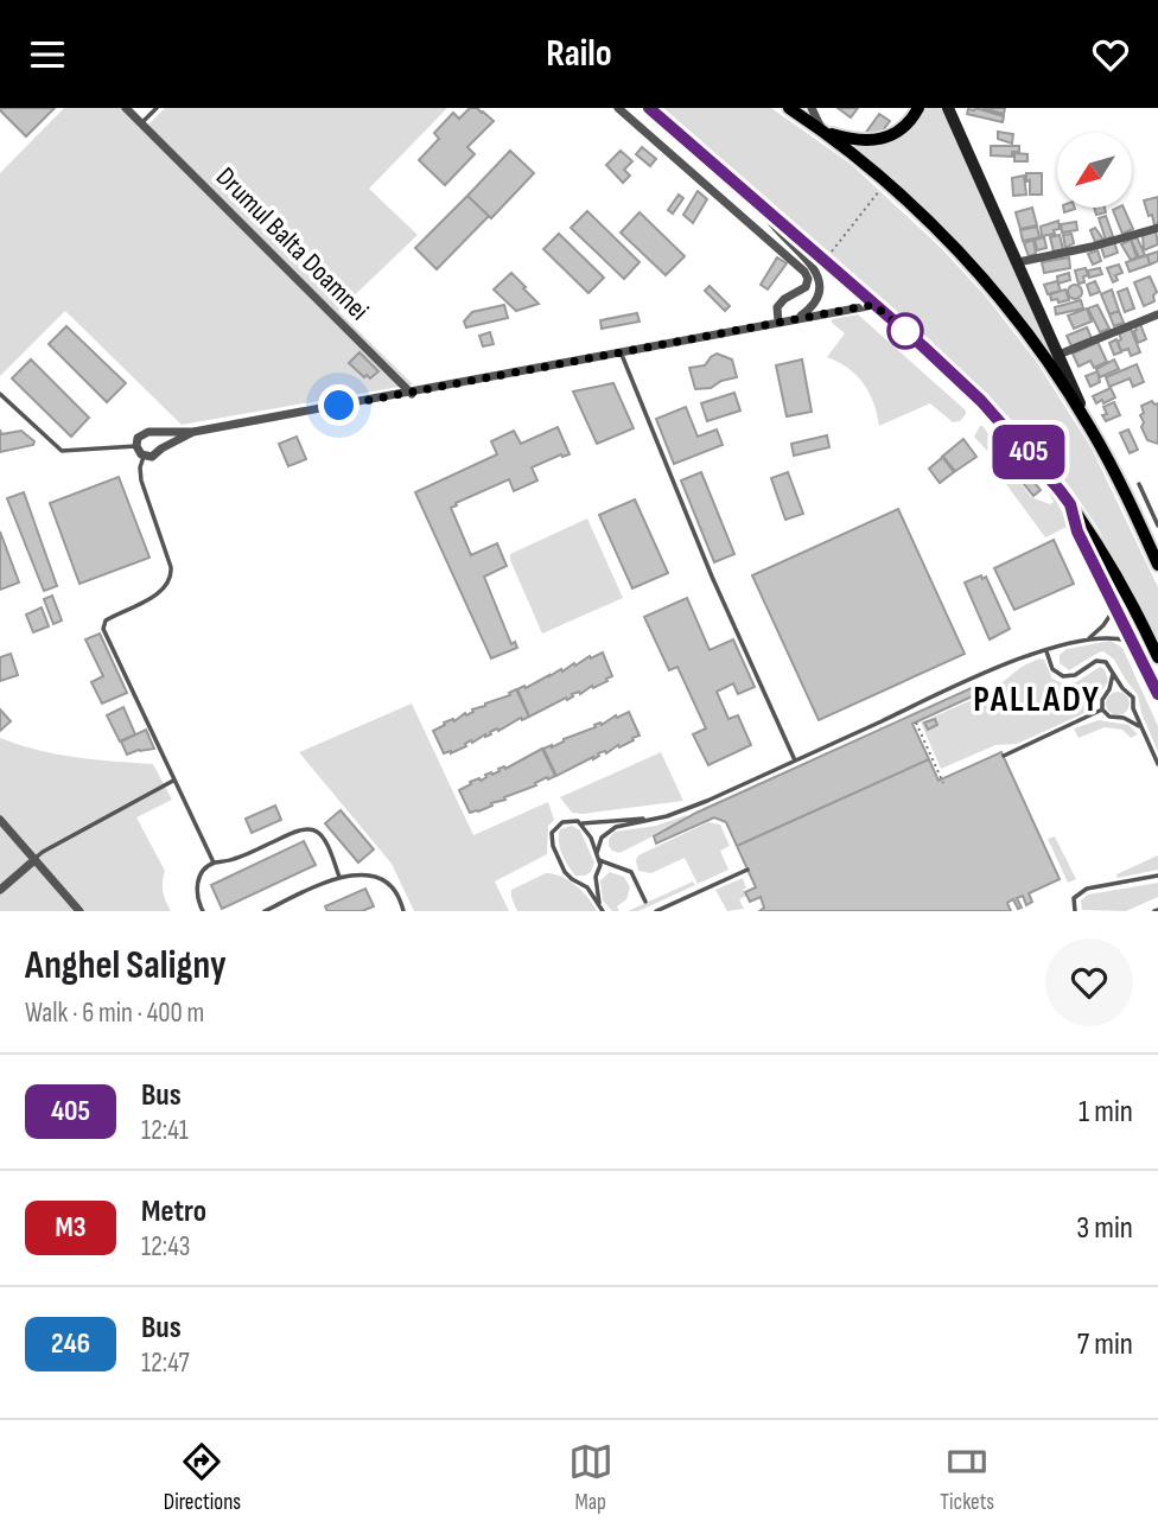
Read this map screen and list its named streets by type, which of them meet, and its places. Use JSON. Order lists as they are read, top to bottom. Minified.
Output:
{"streets":{"street":["Drumul Balta Doamnei"]},"districts":["PALLADY"],"lines":["bus line 405"],"north":"bottom left","page":{"header":"Railo","on_map":"405","heading":["Anghel Saligny","Walk · 6 min · 400 m"],"list":[{"mark":"405","name":"Bus","note":"12:41","value":"1 min"},{"mark":"M3","name":"Metro","note":"12:43","value":"3 min"},{"mark":"246","name":"Bus","note":"12:47","value":"7 min"}],"tabs":["Directions","Map","Tickets"]}}
